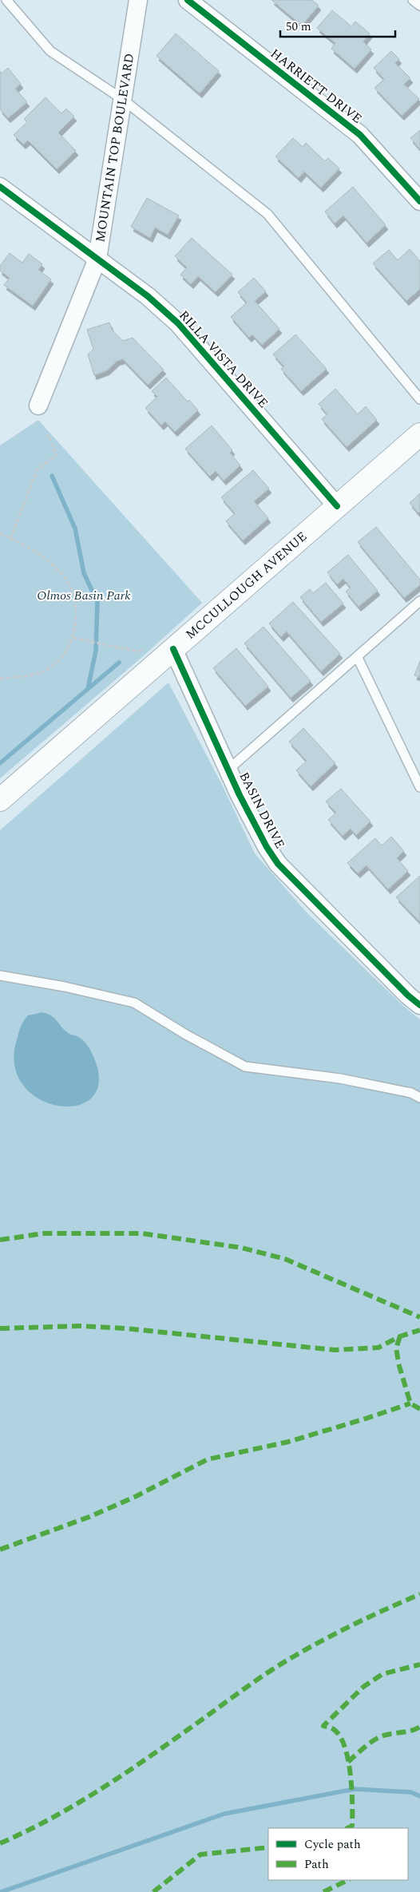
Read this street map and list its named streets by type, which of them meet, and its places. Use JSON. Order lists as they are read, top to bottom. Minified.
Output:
{"streets":{"main road":["MCCULLOUGH AVENUE"],"street":["HARRIETT DRIVE","MOUNTAIN TOP BOULEVARD","RILLA VISTA DRIVE","BASIN DRIVE"]},"crossings":[["MOUNTAIN TOP BOULEVARD","RILLA VISTA DRIVE"],["RILLA VISTA DRIVE","MCCULLOUGH AVENUE"],["MCCULLOUGH AVENUE","BASIN DRIVE"]],"parks":["Olmos Basin Park"],"legend":["Cycle path","Path"],"scale_bar":"50 m"}
